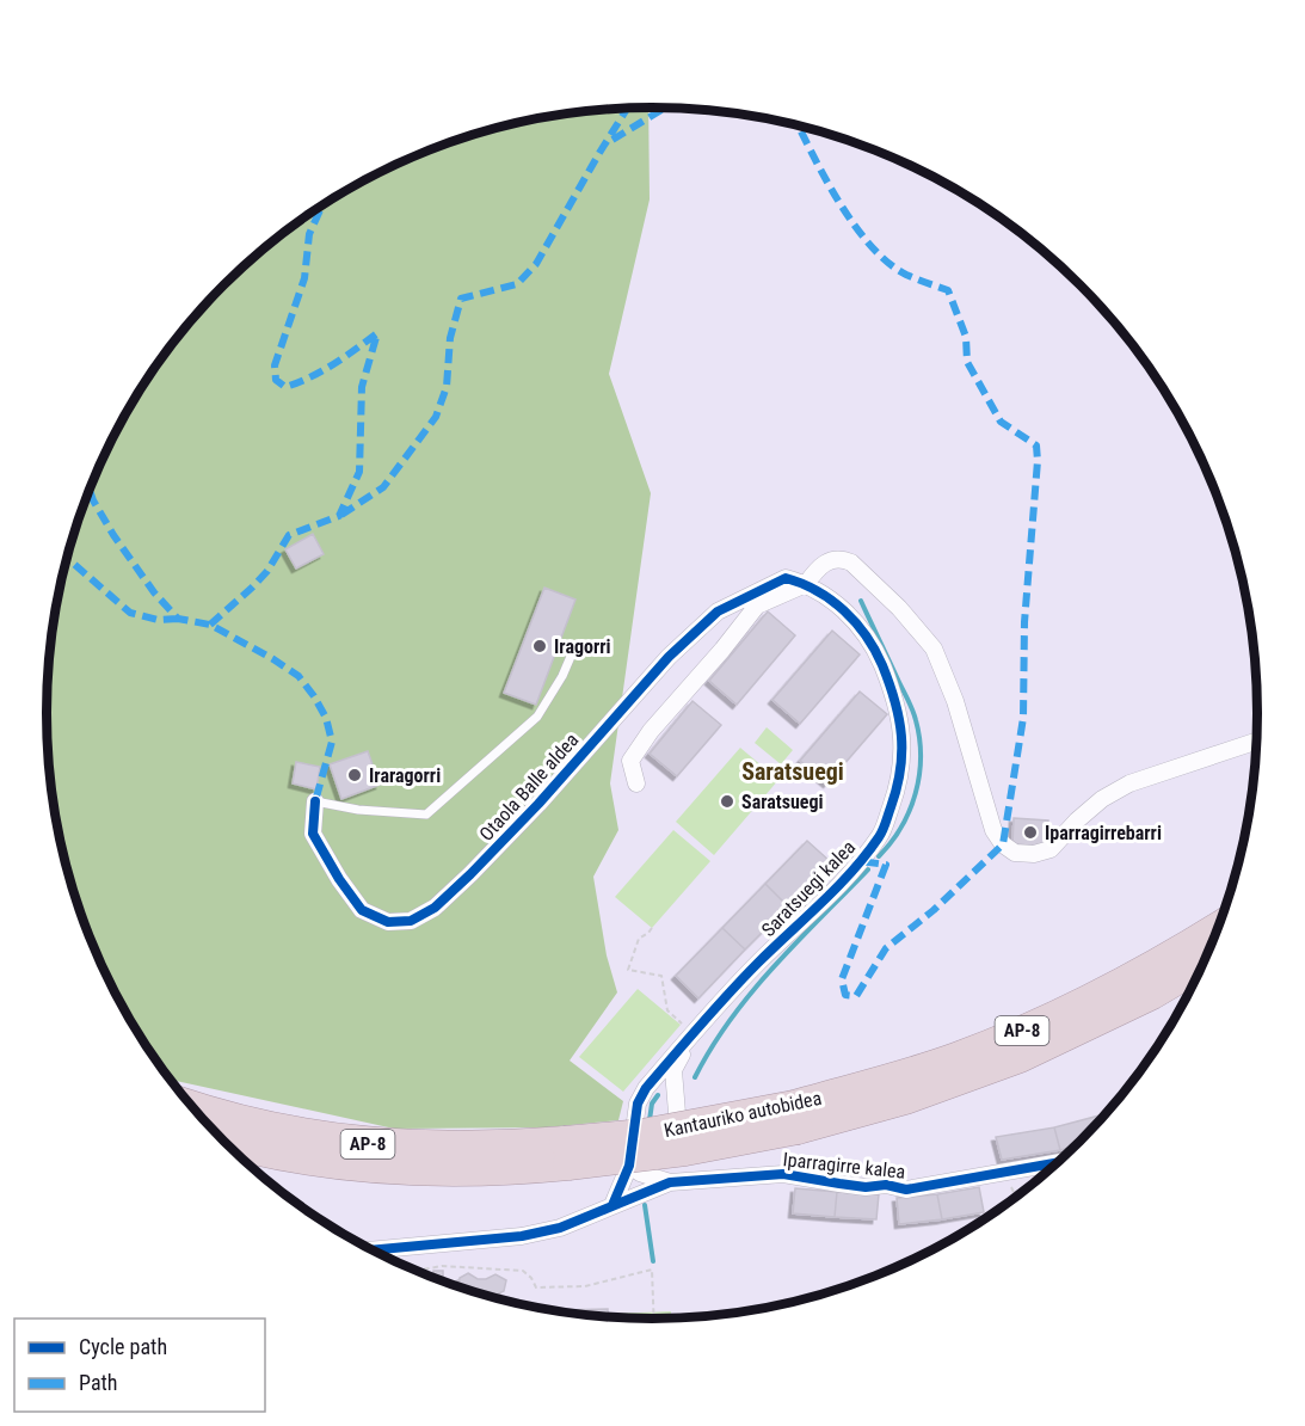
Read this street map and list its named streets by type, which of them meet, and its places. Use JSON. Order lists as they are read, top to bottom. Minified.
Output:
{"streets":{"highway":["AP-8","Kantauriko autobidea"],"street":["Otaola Balle aldea","Saratsuegi kalea","Iparragirre kalea"]},"crossings":[["Otaola Balle aldea","Saratsuegi kalea"],["Saratsuegi kalea","Iparragirre kalea"]],"districts":["Saratsuegi"],"places":["Iragorri","Iraragorri","Saratsuegi","Iparragirrebarri"],"legend":["Cycle path","Path"]}
